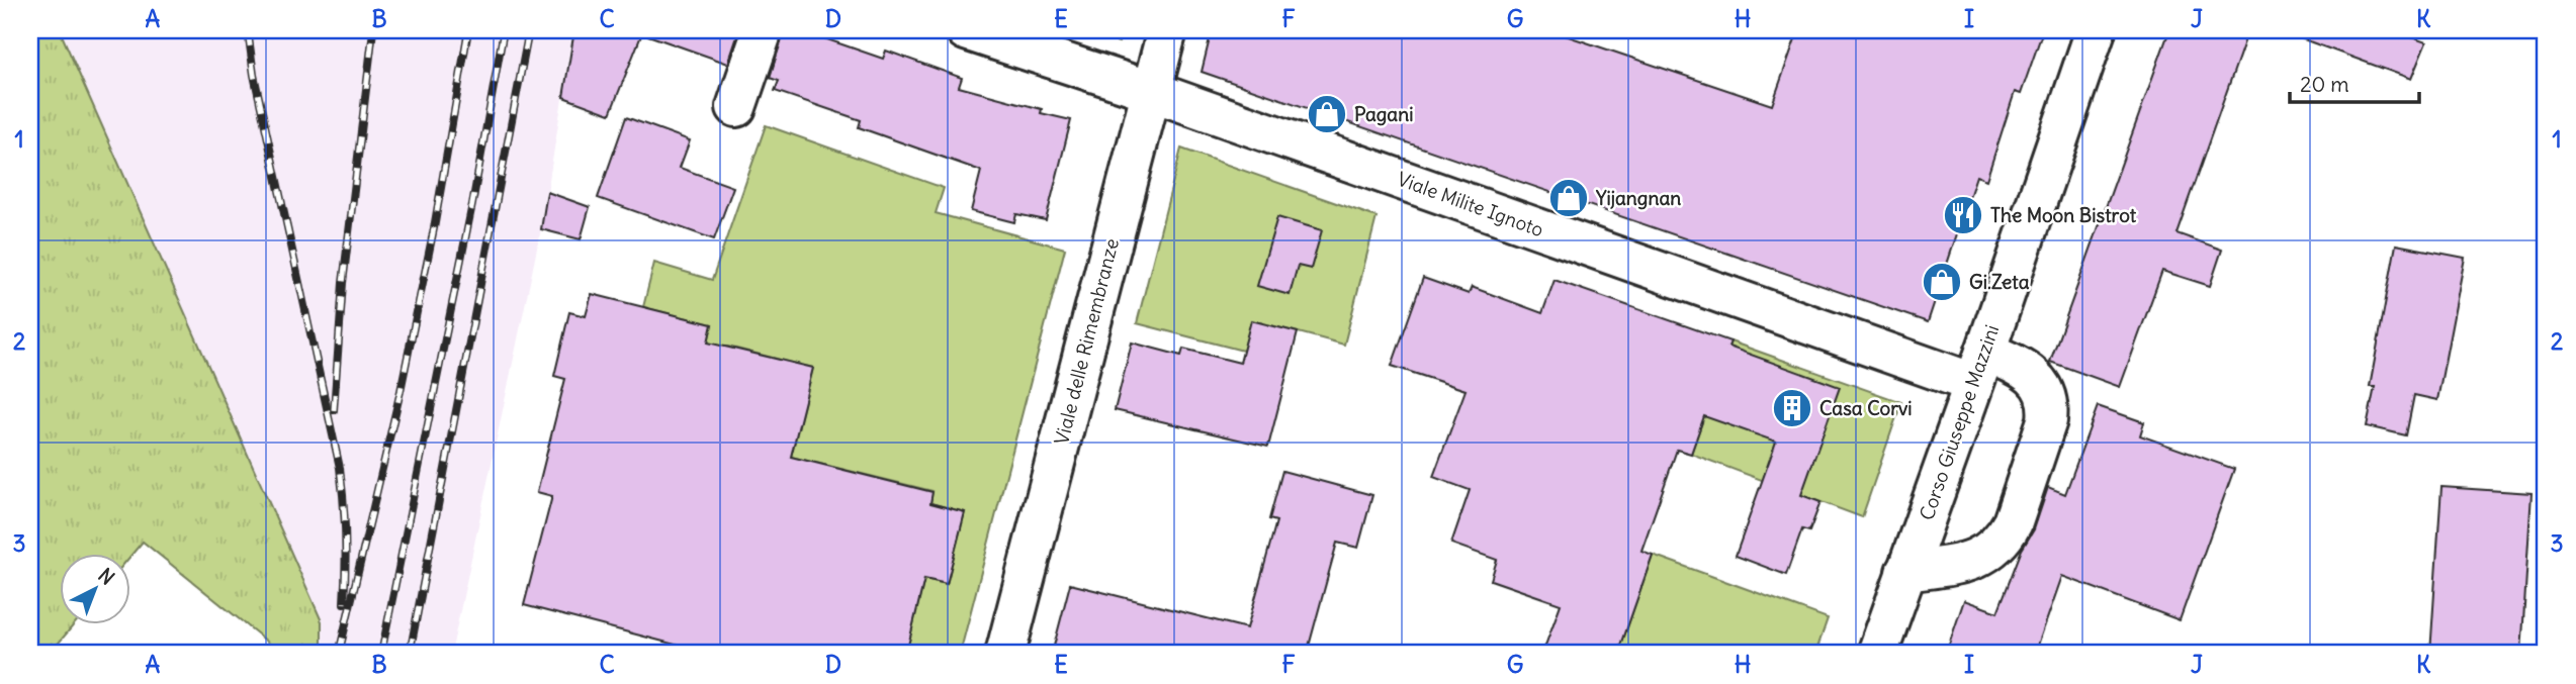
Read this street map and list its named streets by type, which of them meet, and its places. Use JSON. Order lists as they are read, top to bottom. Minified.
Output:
{"streets":{"street":["Viale Milite Ignoto","Viale delle Rimembranze","Corso Giuseppe Mazzini"]},"crossings":[["Viale Milite Ignoto","Viale delle Rimembranze"],["Viale Milite Ignoto","Corso Giuseppe Mazzini"]],"places":{"shop":["Pagani","Yijangnan","Gi.Zeta"],"restaurant":["The Moon Bistrot"],"building":["Casa Corvi"]},"scale_bar":"20 m","north":"top right","grid":{"columns":["A","B","C","D","E","F","G","H","I","J","K"],"rows":["1","2","3"]}}
